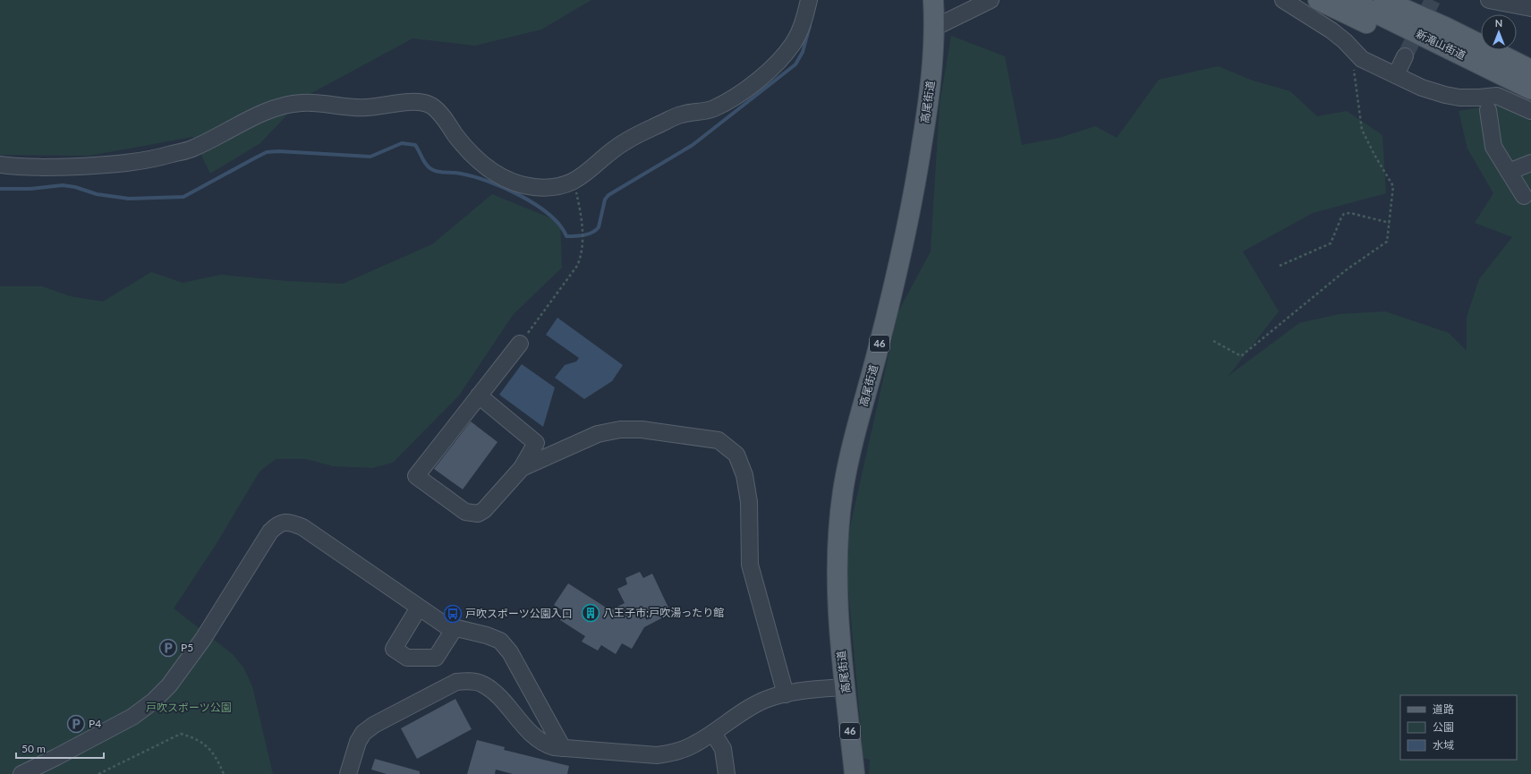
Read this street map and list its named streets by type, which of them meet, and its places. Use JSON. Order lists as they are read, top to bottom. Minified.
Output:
{"streets":{"main road":["新滝山街道","高尾街道","46"]},"parks":["戸吹スポーツ公園"],"places":{"building":["八王子市;戸吹湯ったり館"],"bus stop":["戸吹スポーツ公園入口"],"parking":["P5","P4"]},"legend":["道路","公園","水域"],"scale_bar":"50 m","north":"top"}
